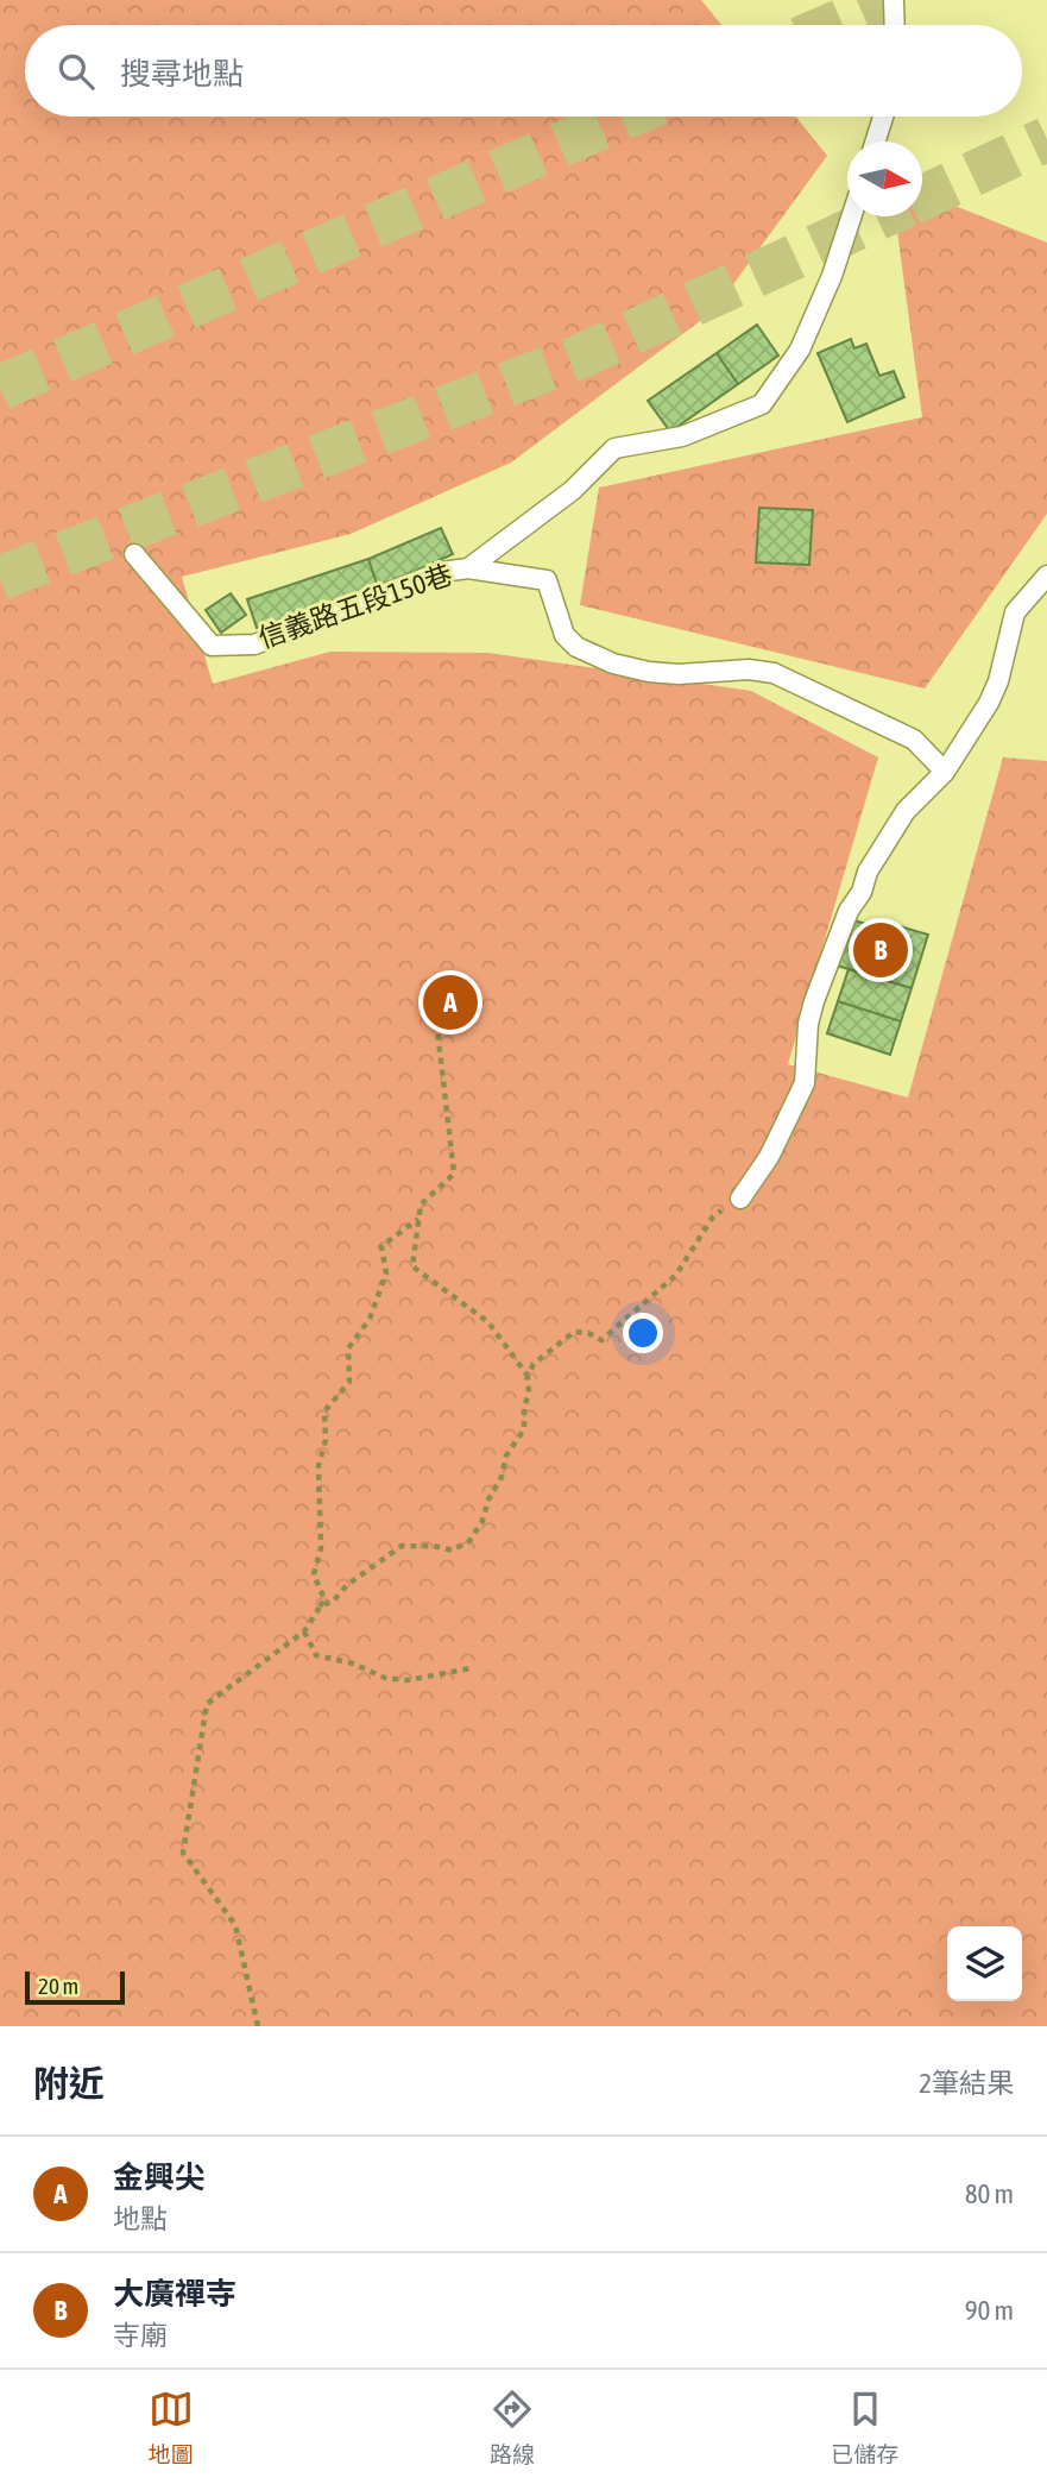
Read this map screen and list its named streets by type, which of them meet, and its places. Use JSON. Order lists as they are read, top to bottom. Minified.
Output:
{"streets":{"lane":["信義路五段150巷"]},"scale_bar":"20 m","north":"right","page":{"search":"搜尋地點","pins":["B","A"],"scale":"20 m","heading":["附近","2筆結果"],"list":[{"mark":"A","name":"金興尖","note":"地點","value":"80 m"},{"mark":"B","name":"大廣禪寺","note":"寺廟","value":"90 m"}],"nav":["地圖","路線","已儲存"]}}
